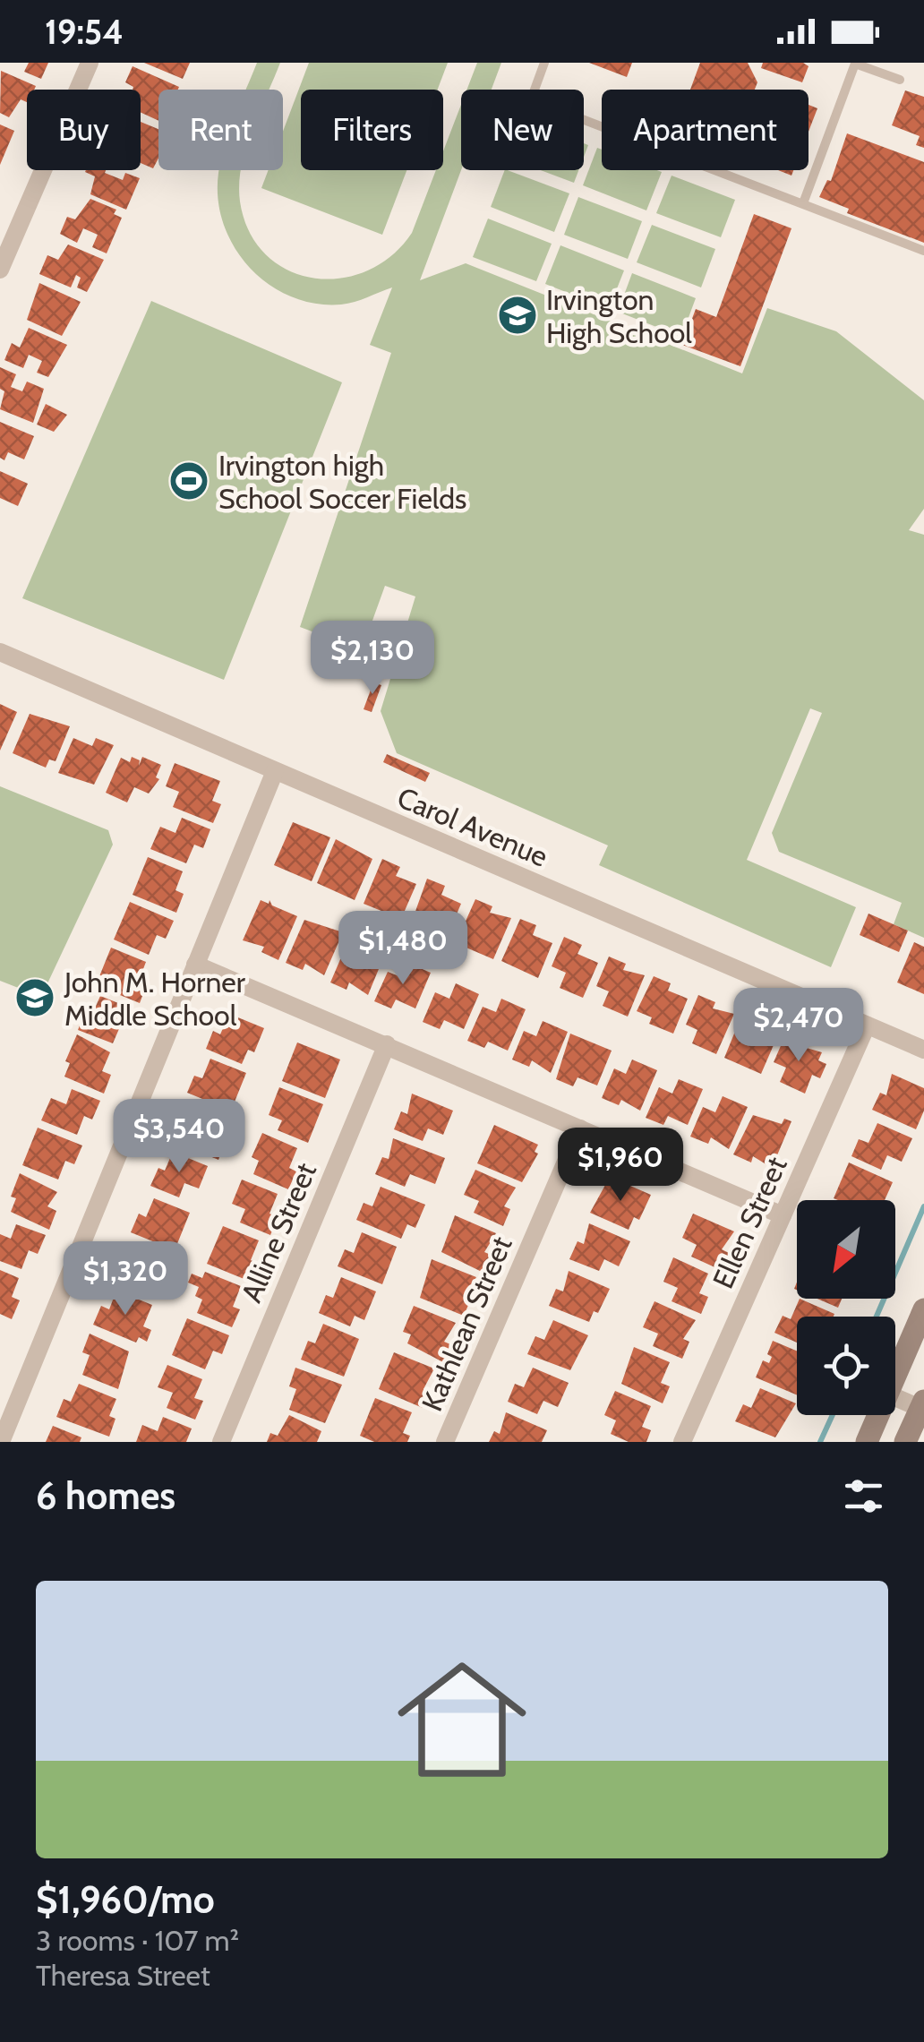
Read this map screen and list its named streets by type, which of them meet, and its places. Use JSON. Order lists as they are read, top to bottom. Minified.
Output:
{"streets":{"street":["Carol Avenue","Ellen Street","Alline Street","Kathlean Street"]},"crossings":[["Carol Avenue","Ellen Street"]],"places":{"school or university":["Irvington High School","John M. Horner Middle School"],"sports":["Irvington high School Soccer Fields"]},"north":"bottom left","page":{"status":"19:54","chip":["Buy","Rent","Filters","New","Apartment"],"price":["$2,130","$1,480","$2,470","$3,540","$1,960","$1,320"],"heading":"6 homes","list":[{"name":"$1,960/mo","note":"3 rooms · 107 m² · Theresa Street"}]}}
